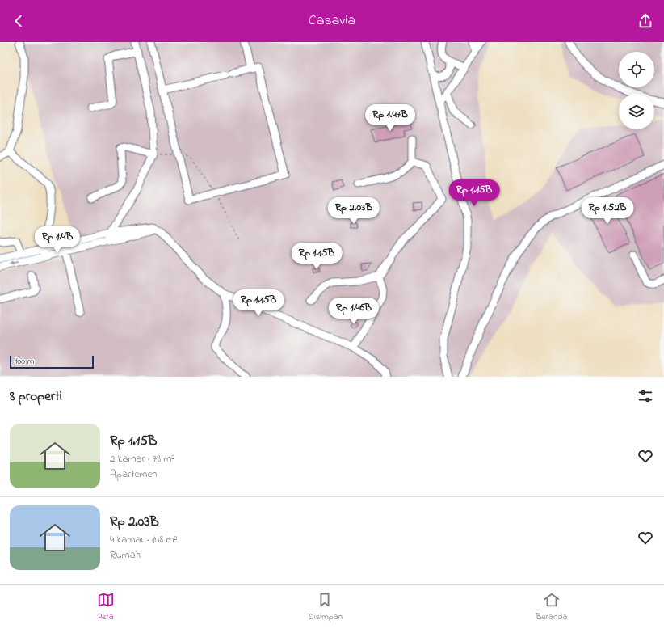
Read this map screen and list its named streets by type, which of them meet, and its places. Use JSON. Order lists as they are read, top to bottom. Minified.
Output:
{"scale_bar":"100 m","page":{"header":"Casavia","price":["Rp 1.47B","Rp 1.15B","Rp 2.03B","Rp 1.52B","Rp 1.4B","Rp 1.15B","Rp 1.15B","Rp 1.46B"],"scale":"100 m","heading":"8 properti","list":[{"name":"Rp 1.15B","note":"2 kamar · 78 m² · Apartemen"},{"name":"Rp 2.03B","note":"4 kamar · 108 m² · Rumah"}],"tabs":["Peta","Disimpan","Beranda"]}}
